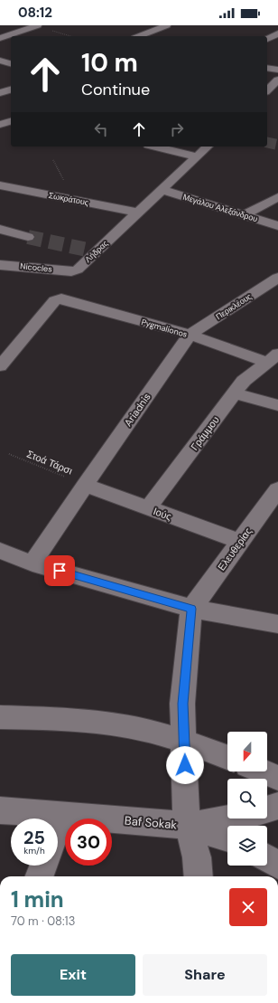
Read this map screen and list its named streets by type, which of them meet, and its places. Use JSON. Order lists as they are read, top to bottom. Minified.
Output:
{"streets":{"street":["Σωκράτους","Μεγάλου Αλεξάνδρου","Λήδρας","Nicocles","Περικλέους","Pygmalionos","Ariadnis","Γράμμου","Ιούς","Ελευθερίας","Baf Sokak"],"path":["Στοά Τάρσι"]},"crossings":[["Σωκράτους","Λήδρας"],["Μεγάλου Αλεξάνδρου","Λήδρας"],["Λήδρας","Nicocles"],["Περικλέους","Pygmalionos"],["Περικλέους","Ariadnis"],["Pygmalionos","Ariadnis"],["Pygmalionos","Γράμμου"],["Ariadnis","Στοά Τάρσι"],["Ariadnis","Ιούς"],["Γράμμου","Ιούς"],["Στοά Τάρσι","Ιούς"],["Ιούς","Ελευθερίας"]],"north":"bottom","page":{"status":"08:12","turn":["10 m","Continue"],"speed":"25 km/h","limit":"30","heading":["1 min","70 m · 08:13"],"buttons":["Exit","Share"]}}
